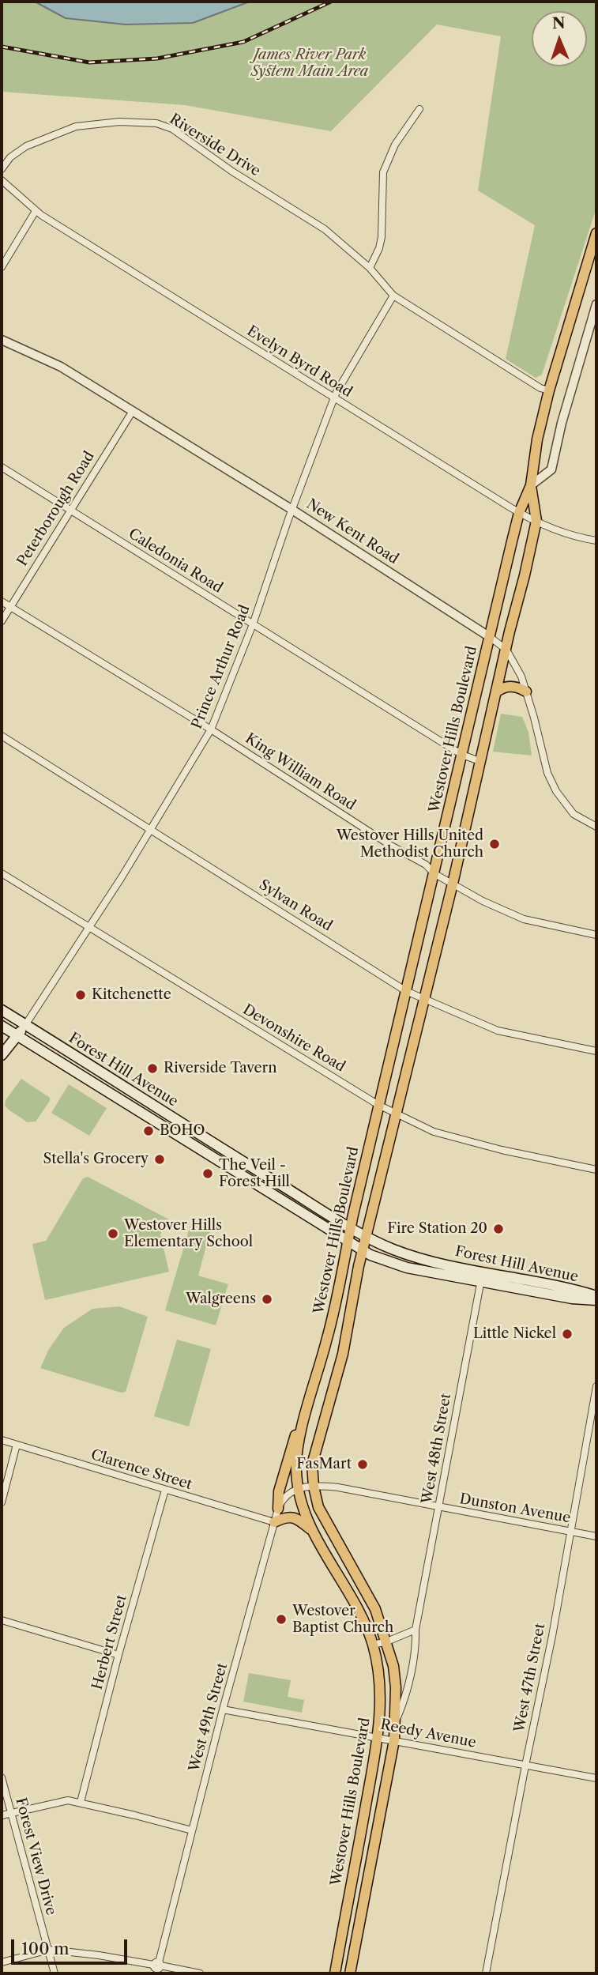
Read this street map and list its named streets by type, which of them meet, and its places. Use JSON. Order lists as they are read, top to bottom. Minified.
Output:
{"streets":{"main road":["Westover Hills Boulevard","Forest Hill Avenue"],"street":["Riverside Drive","Evelyn Byrd Road","Peterborough Road","New Kent Road","Caledonia Road","Prince Arthur Road","King William Road","Sylvan Road","Devonshire Road","West 48th Street","Clarence Street","Dunston Avenue","Herbert Street","West 47th Street","West 49th Street","Reedy Avenue","Forest View Drive"]},"crossings":[["Riverside Drive","Prince Arthur Road"],["Riverside Drive","Westover Hills Boulevard"],["Evelyn Byrd Road","Prince Arthur Road"],["Evelyn Byrd Road","Westover Hills Boulevard"],["Peterborough Road","New Kent Road"],["Peterborough Road","Caledonia Road"],["Peterborough Road","King William Road"],["New Kent Road","Prince Arthur Road"],["New Kent Road","Westover Hills Boulevard"],["Caledonia Road","Prince Arthur Road"],["Caledonia Road","Westover Hills Boulevard"],["Prince Arthur Road","King William Road"],["Prince Arthur Road","Sylvan Road"],["Prince Arthur Road","Devonshire Road"],["Prince Arthur Road","Forest Hill Avenue"],["Westover Hills Boulevard","King William Road"],["Westover Hills Boulevard","Sylvan Road"],["Westover Hills Boulevard","Devonshire Road"],["Westover Hills Boulevard","Forest Hill Avenue"],["Westover Hills Boulevard","West 48th Street"],["Westover Hills Boulevard","Dunston Avenue"],["Westover Hills Boulevard","West 49th Street"],["Westover Hills Boulevard","Reedy Avenue"],["Forest Hill Avenue","West 48th Street"],["West 48th Street","Dunston Avenue"],["Clarence Street","Herbert Street"],["Clarence Street","West 49th Street"],["Dunston Avenue","West 47th Street"],["Dunston Avenue","West 49th Street"],["West 47th Street","Reedy Avenue"],["West 49th Street","Reedy Avenue"]],"parks":["James River Park System Main Area"],"places":["Westover Hills United Methodist Church","Kitchenette","Riverside Tavern","BOHO","Stella's Grocery","The Veil - Forest Hill","Fire Station 20","Westover Hills Elementary School","Walgreens","Little Nickel","FasMart","Westover Baptist Church"],"scale_bar":"100 m","north":"top"}
